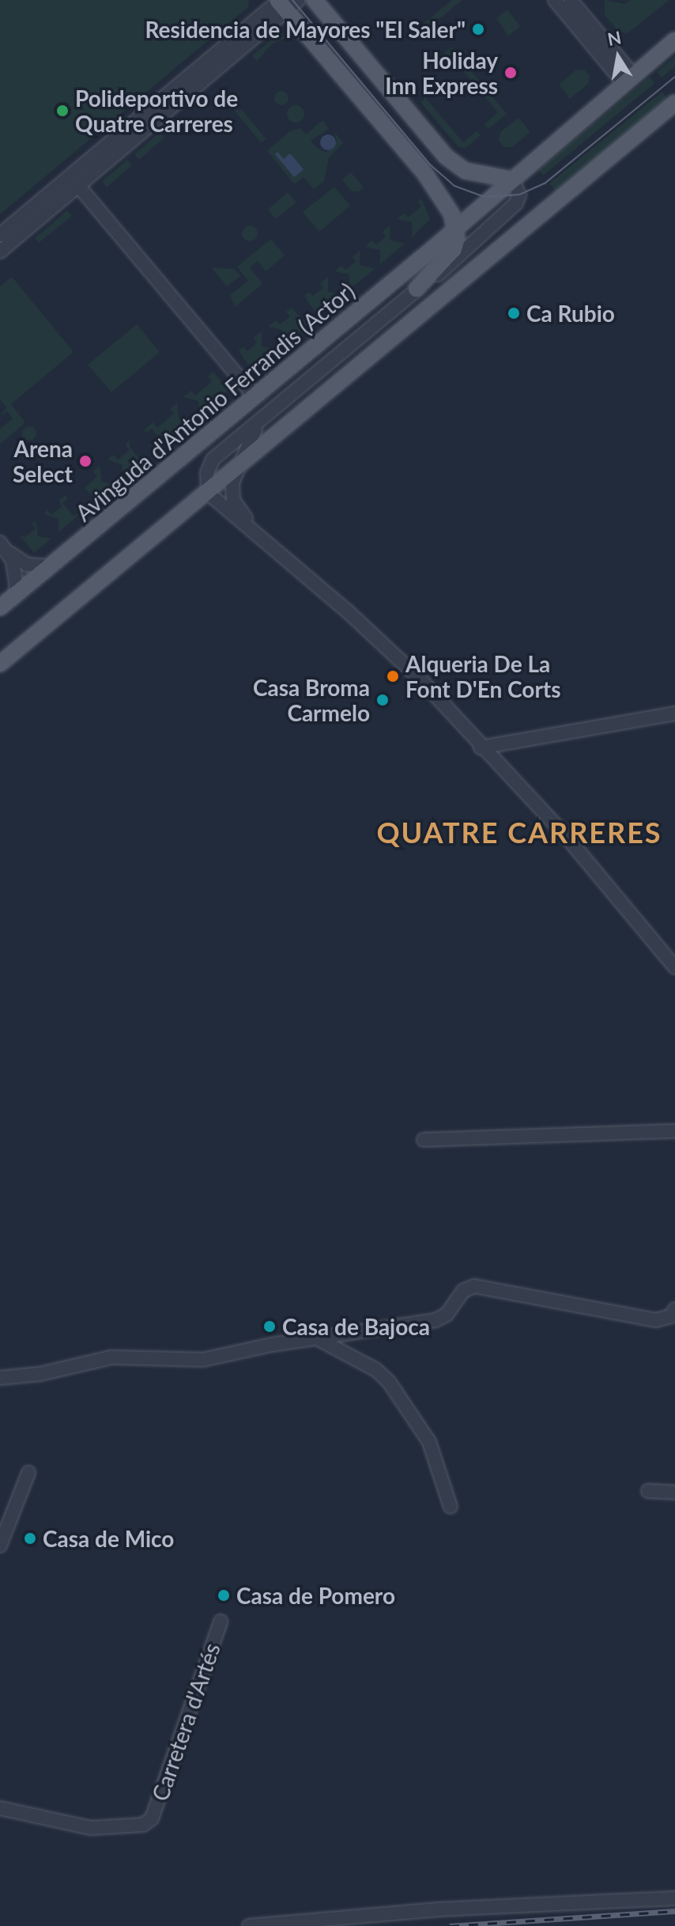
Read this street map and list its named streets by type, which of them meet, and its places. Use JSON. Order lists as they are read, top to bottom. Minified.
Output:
{"streets":{"main road":["Avinguda d'Antonio Ferrandis (Actor)"],"street":["Carretera d'Artés"]},"districts":["QUATRE CARRERES"],"places":["Residencia de Mayores \"El Saler\"","Holiday Inn Express","Polideportivo de Quatre Carreres","Ca Rubio","Arena Select","Alqueria De La Font D'En Corts","Casa Broma Carmelo","Casa de Bajoca","Casa de Mico","Casa de Pomero"],"north":"top"}
